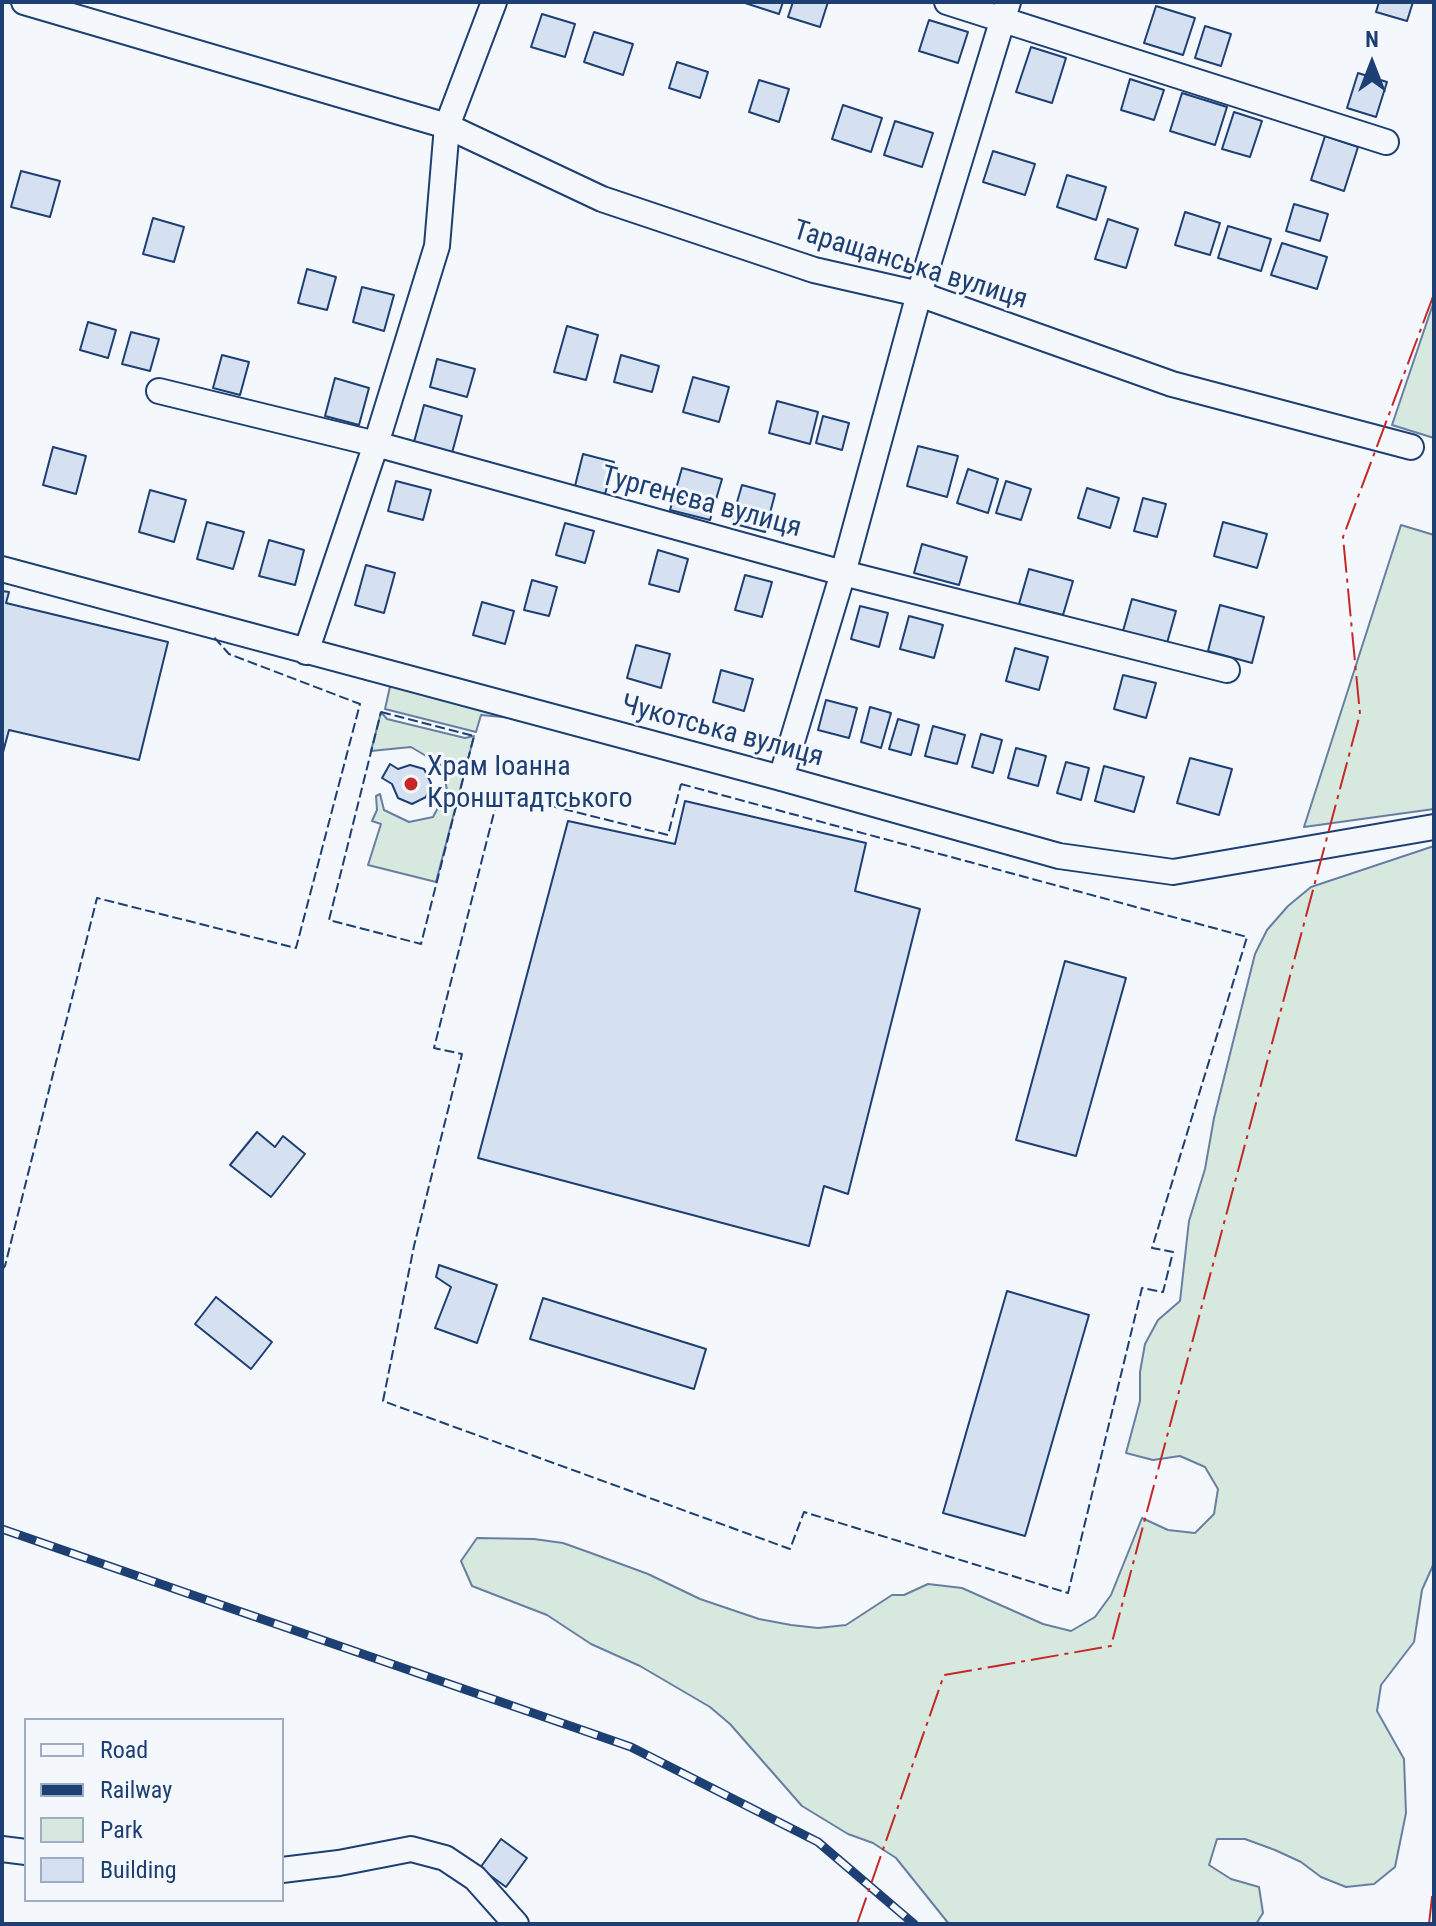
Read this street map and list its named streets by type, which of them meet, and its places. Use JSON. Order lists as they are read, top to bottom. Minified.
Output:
{"streets":{"street":["Таращанська вулиця","Тургенєва вулиця","Чукотська вулиця"]},"places":["Храм Іоанна Кронштадтського"],"legend":["Road","Railway","Park","Building"],"north":"top"}
